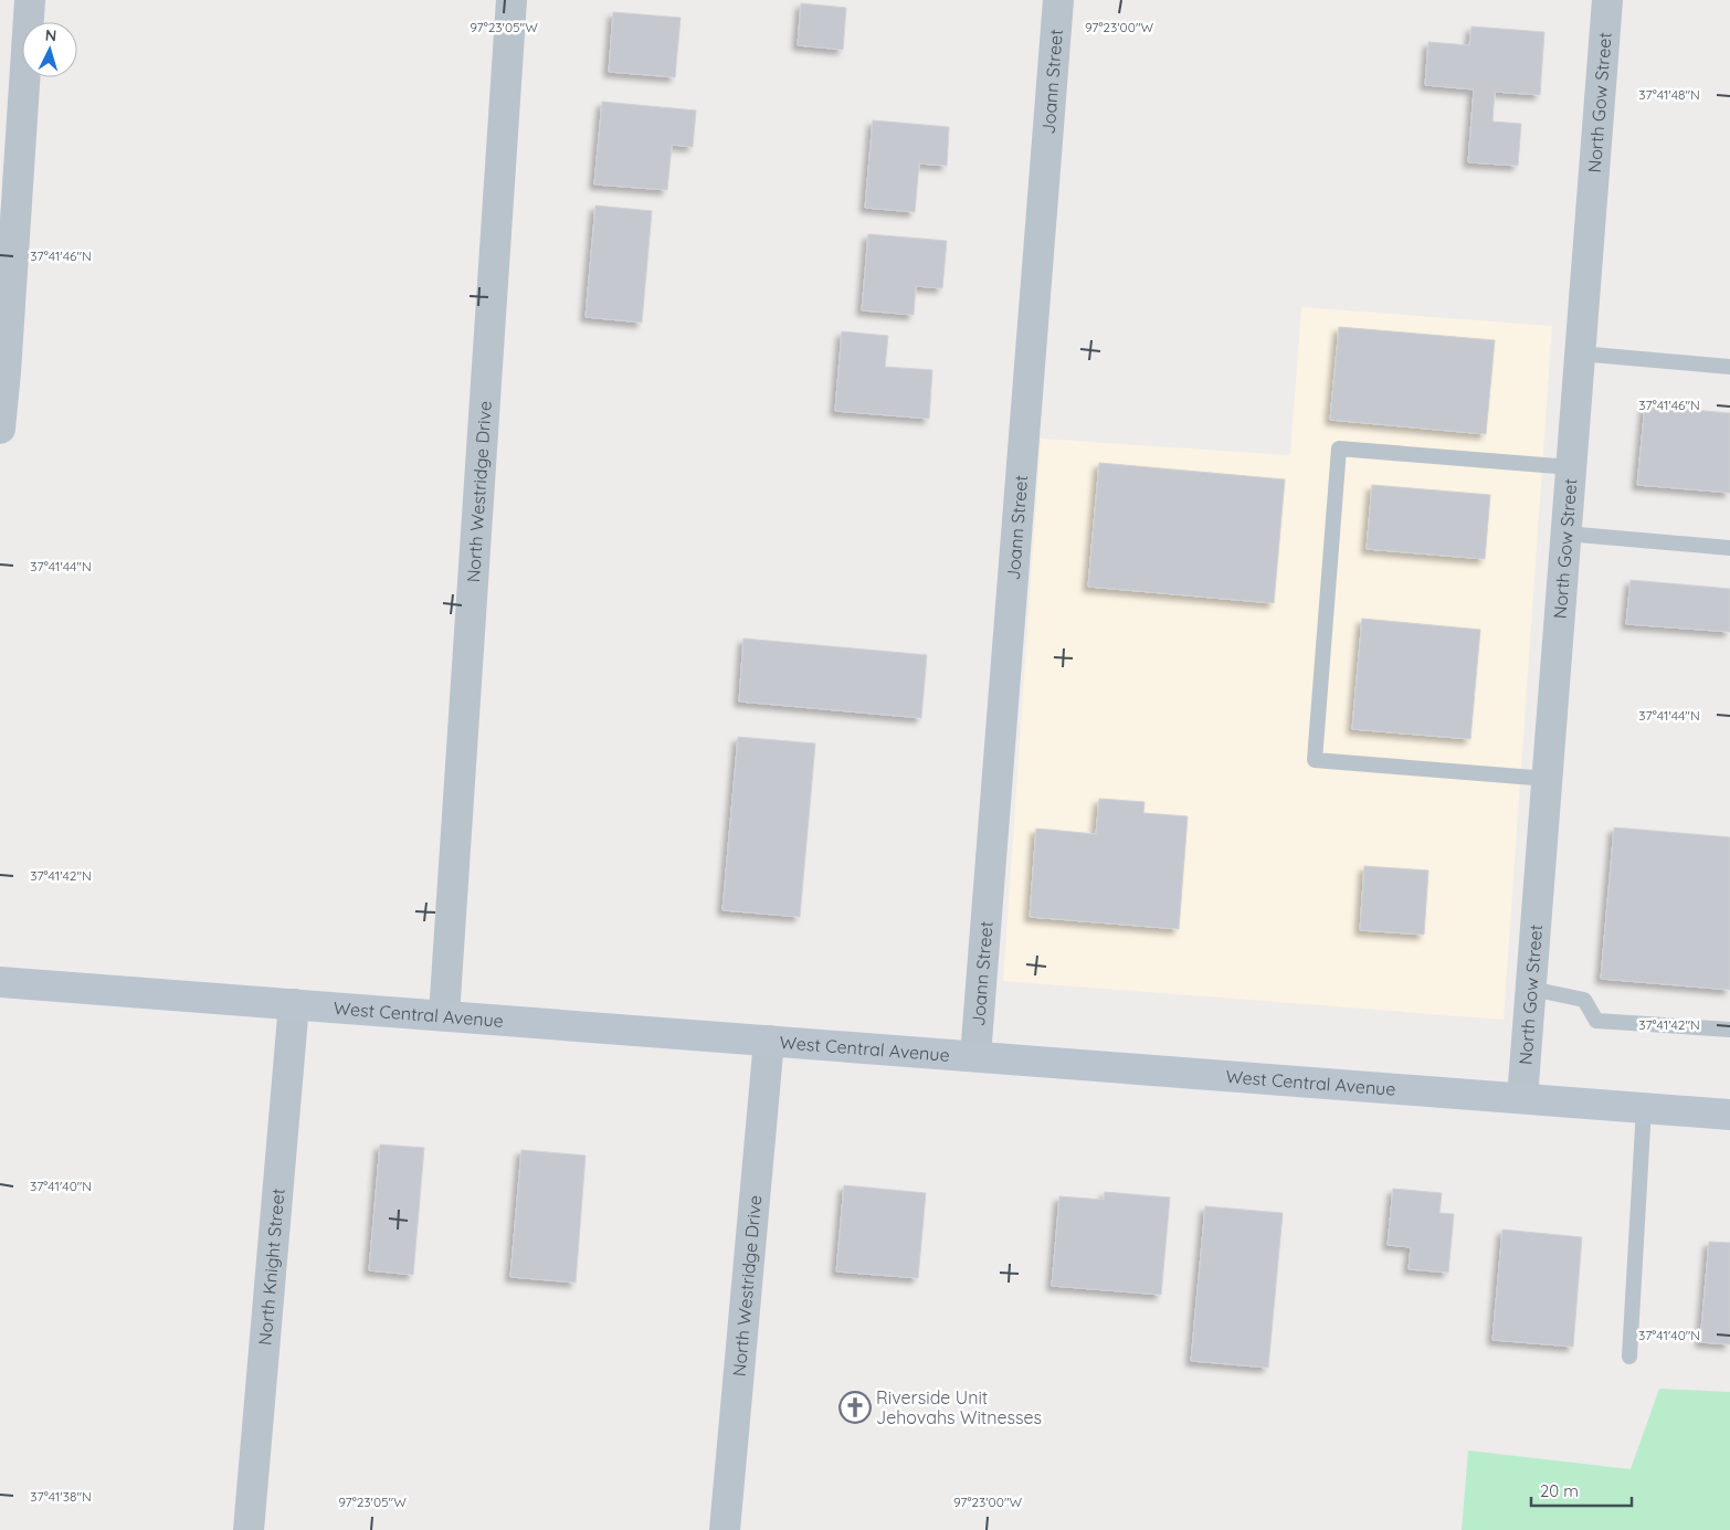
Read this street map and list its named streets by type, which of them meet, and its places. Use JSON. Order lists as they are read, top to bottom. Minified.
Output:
{"streets":{"main road":["West Central Avenue"],"street":["Joann Street","North Gow Street","North Westridge Drive","North Knight Street"]},"crossings":[["Joann Street","West Central Avenue"],["North Gow Street","West Central Avenue"],["North Westridge Drive","West Central Avenue"],["West Central Avenue","North Knight Street"]],"places":{"church":["Riverside Unit Jehovahs Witnesses"]},"scale_bar":"20 m","north":"top","coordinates":["97°23'05\"W","97°23'00\"W","37°41'48\"N","37°41'46\"N","37°41'44\"N","37°41'42\"N","37°41'40\"N","37°41'38\"N"]}
